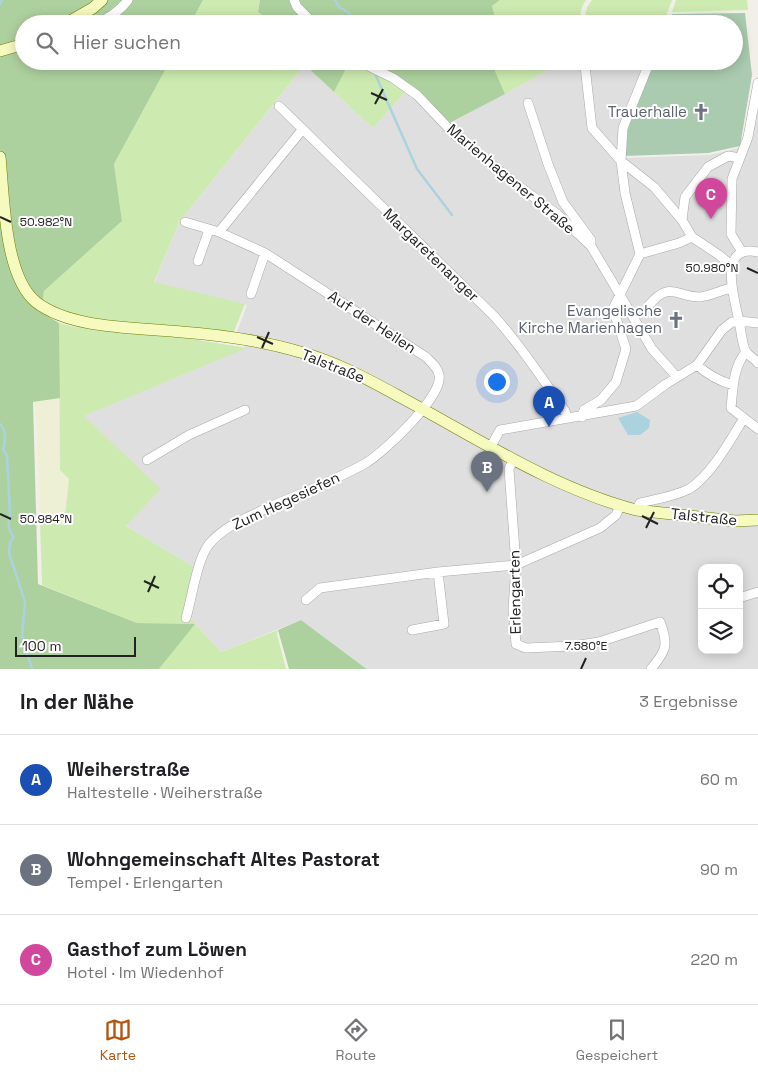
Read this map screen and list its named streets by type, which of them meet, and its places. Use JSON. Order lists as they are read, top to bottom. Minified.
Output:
{"streets":{"main road":["Talstraße"],"street":["Marienhagener Straße","Margaretenanger","Auf der Heilen","Zum Hegesiefen","Erlengarten"]},"crossings":[["Auf der Heilen","Talstraße"],["Auf der Heilen","Zum Hegesiefen"],["Talstraße","Zum Hegesiefen"],["Talstraße","Erlengarten"]],"places":{"church":["Trauerhalle","Evangelische Kirche Marienhagen"]},"scale_bar":"100 m","page":{"search":"Hier suchen","pins":["C","A","B"],"scale":"100 m","heading":["In der Nähe","3 Ergebnisse"],"list":[{"mark":"A","name":"Weiherstraße","note":"Haltestelle · Weiherstraße","value":"60 m"},{"mark":"B","name":"Wohngemeinschaft Altes Pastorat","note":"Tempel · Erlengarten","value":"90 m"},{"mark":"C","name":"Gasthof zum Löwen","note":"Hotel · Im Wiedenhof","value":"220 m"}],"nav":["Karte","Route","Gespeichert"]},"coordinates":["50.982°N","50.980°N","50.984°N","7.580°E"]}
